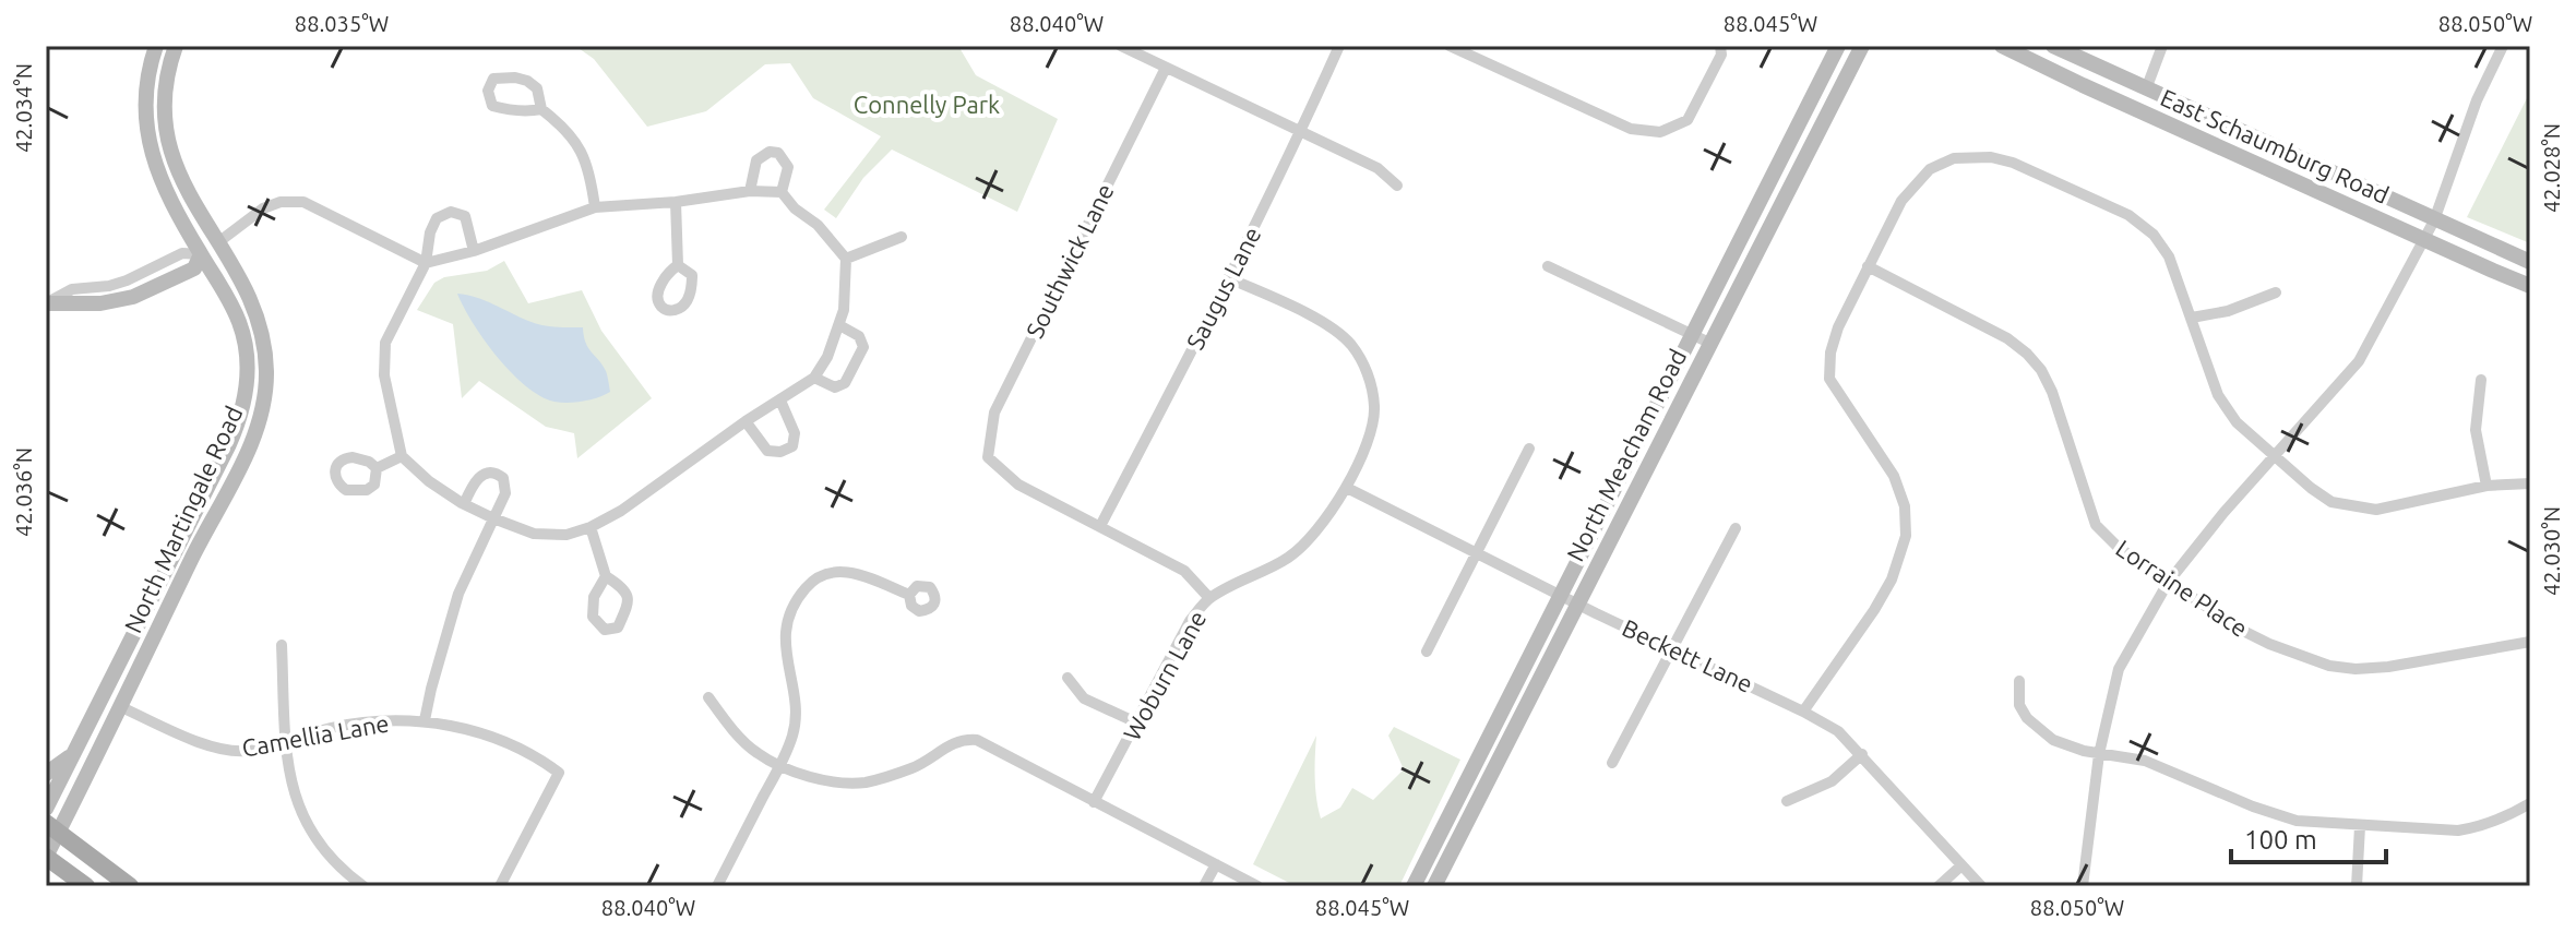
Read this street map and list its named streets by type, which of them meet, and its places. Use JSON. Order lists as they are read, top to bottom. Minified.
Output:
{"streets":{"main road":["East Schaumburg Road","North Meacham Road","North Martingale Road"],"street":["Southwick Lane","Saugus Lane","Lorraine Place","Beckett Lane","Woburn Lane","Camellia Lane"]},"crossings":[["Southwick Lane","Saugus Lane"],["Saugus Lane","Woburn Lane"],["North Meacham Road","Beckett Lane"],["North Martingale Road","Camellia Lane"],["Beckett Lane","Woburn Lane"]],"parks":["Connelly Park"],"scale_bar":"100 m","coordinates":["88.035°W","88.040°W","88.045°W","88.050°W","42.034°N","42.028°N","42.036°N","42.030°N"]}
